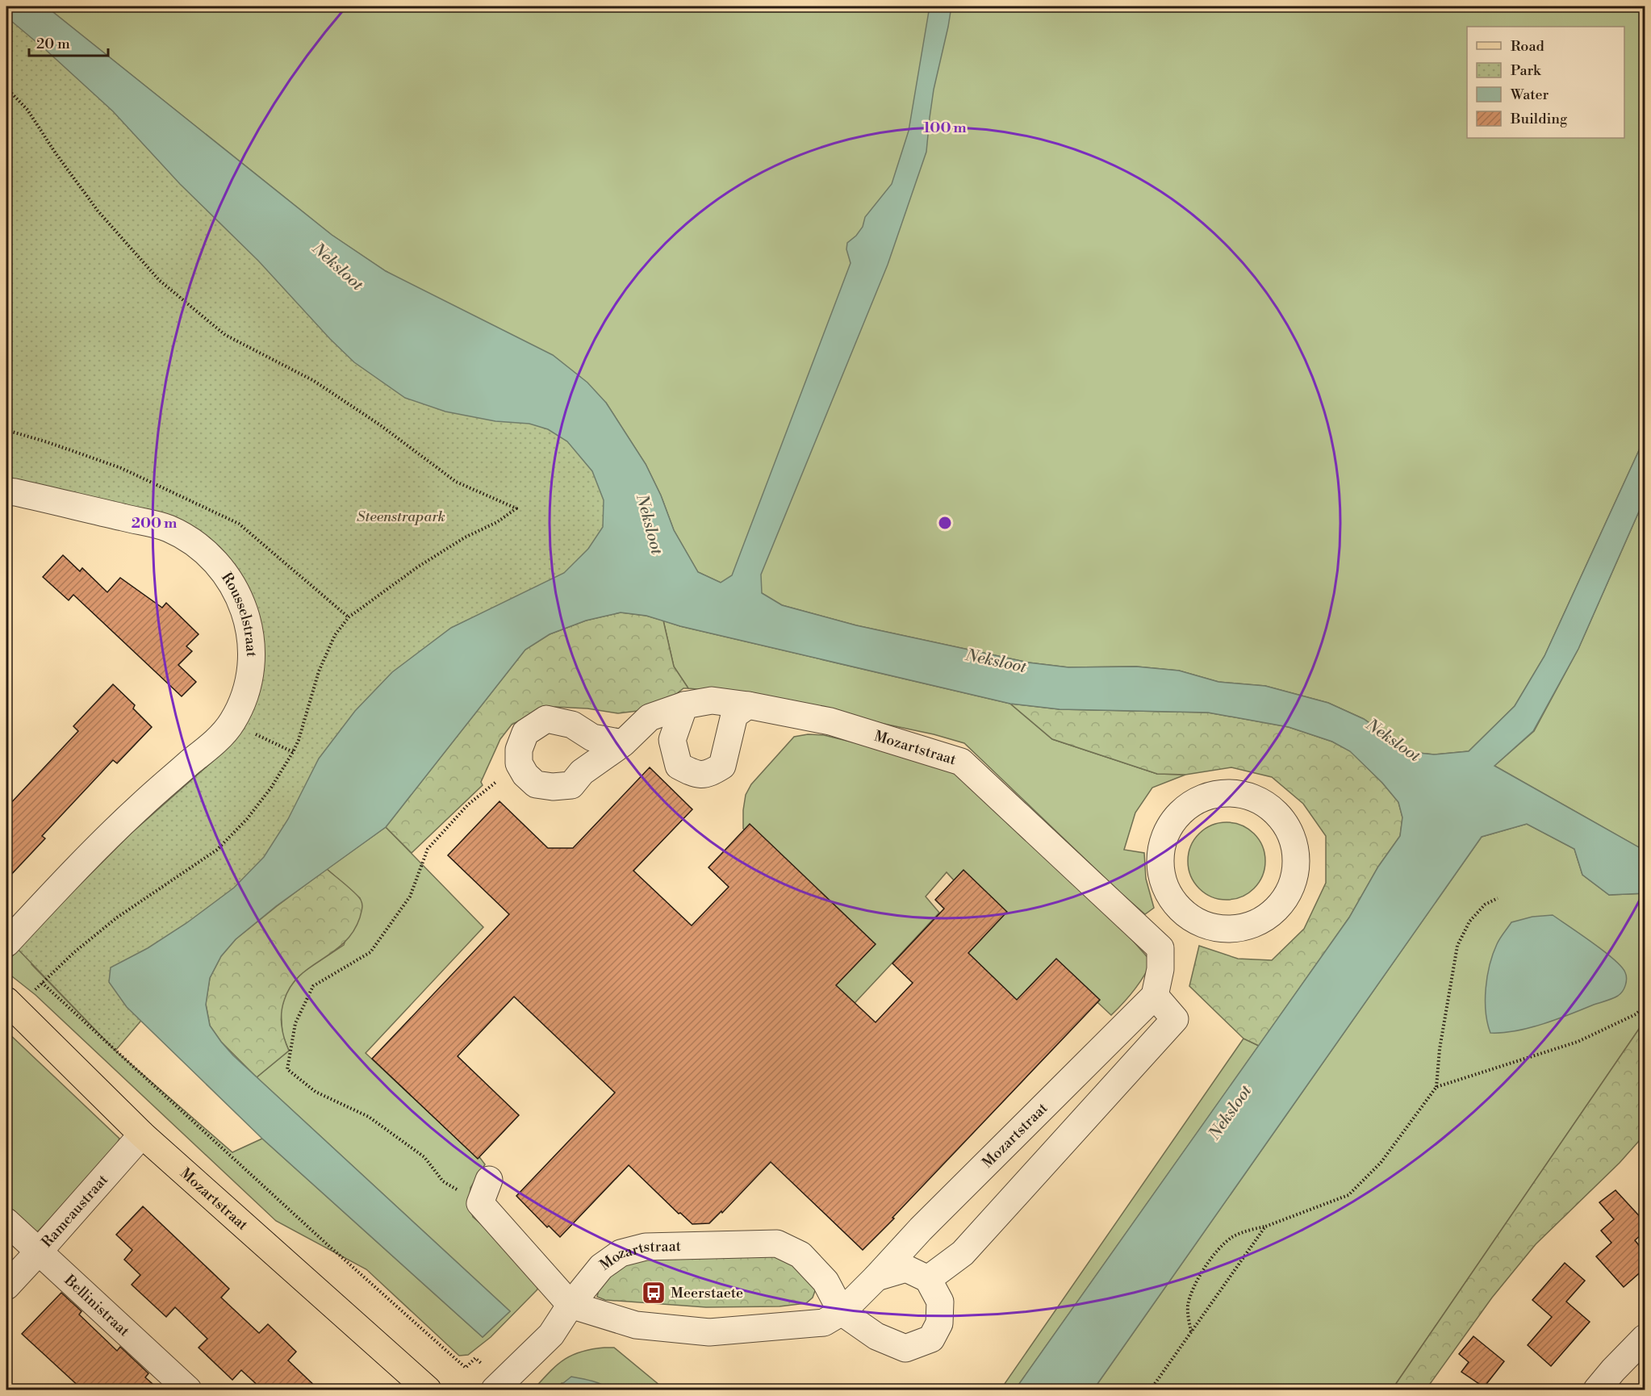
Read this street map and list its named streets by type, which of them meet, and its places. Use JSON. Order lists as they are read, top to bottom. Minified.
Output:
{"streets":{"main road":["Mozartstraat"],"street":["Rousselstraat","Rameaustraat","Bellinistraat"]},"crossings":[["Mozartstraat","Rameaustraat"],["Rameaustraat","Bellinistraat"]],"water":["Neksloot"],"parks":["Steenstrapark"],"places":{"bus stop":["Meerstaete"]},"legend":["Road","Park","Water","Building"],"scale_bar":"20 m","rings":["100 m","200 m"]}
